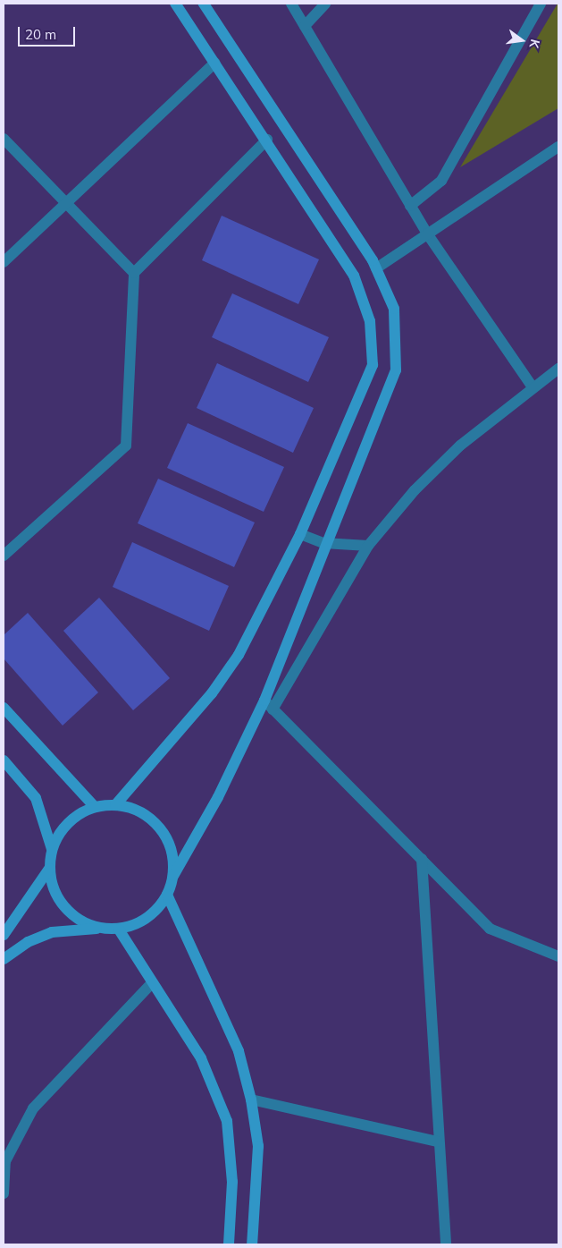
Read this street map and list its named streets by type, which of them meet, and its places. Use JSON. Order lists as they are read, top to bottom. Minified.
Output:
{"scale_bar":"20 m","north":"right"}
